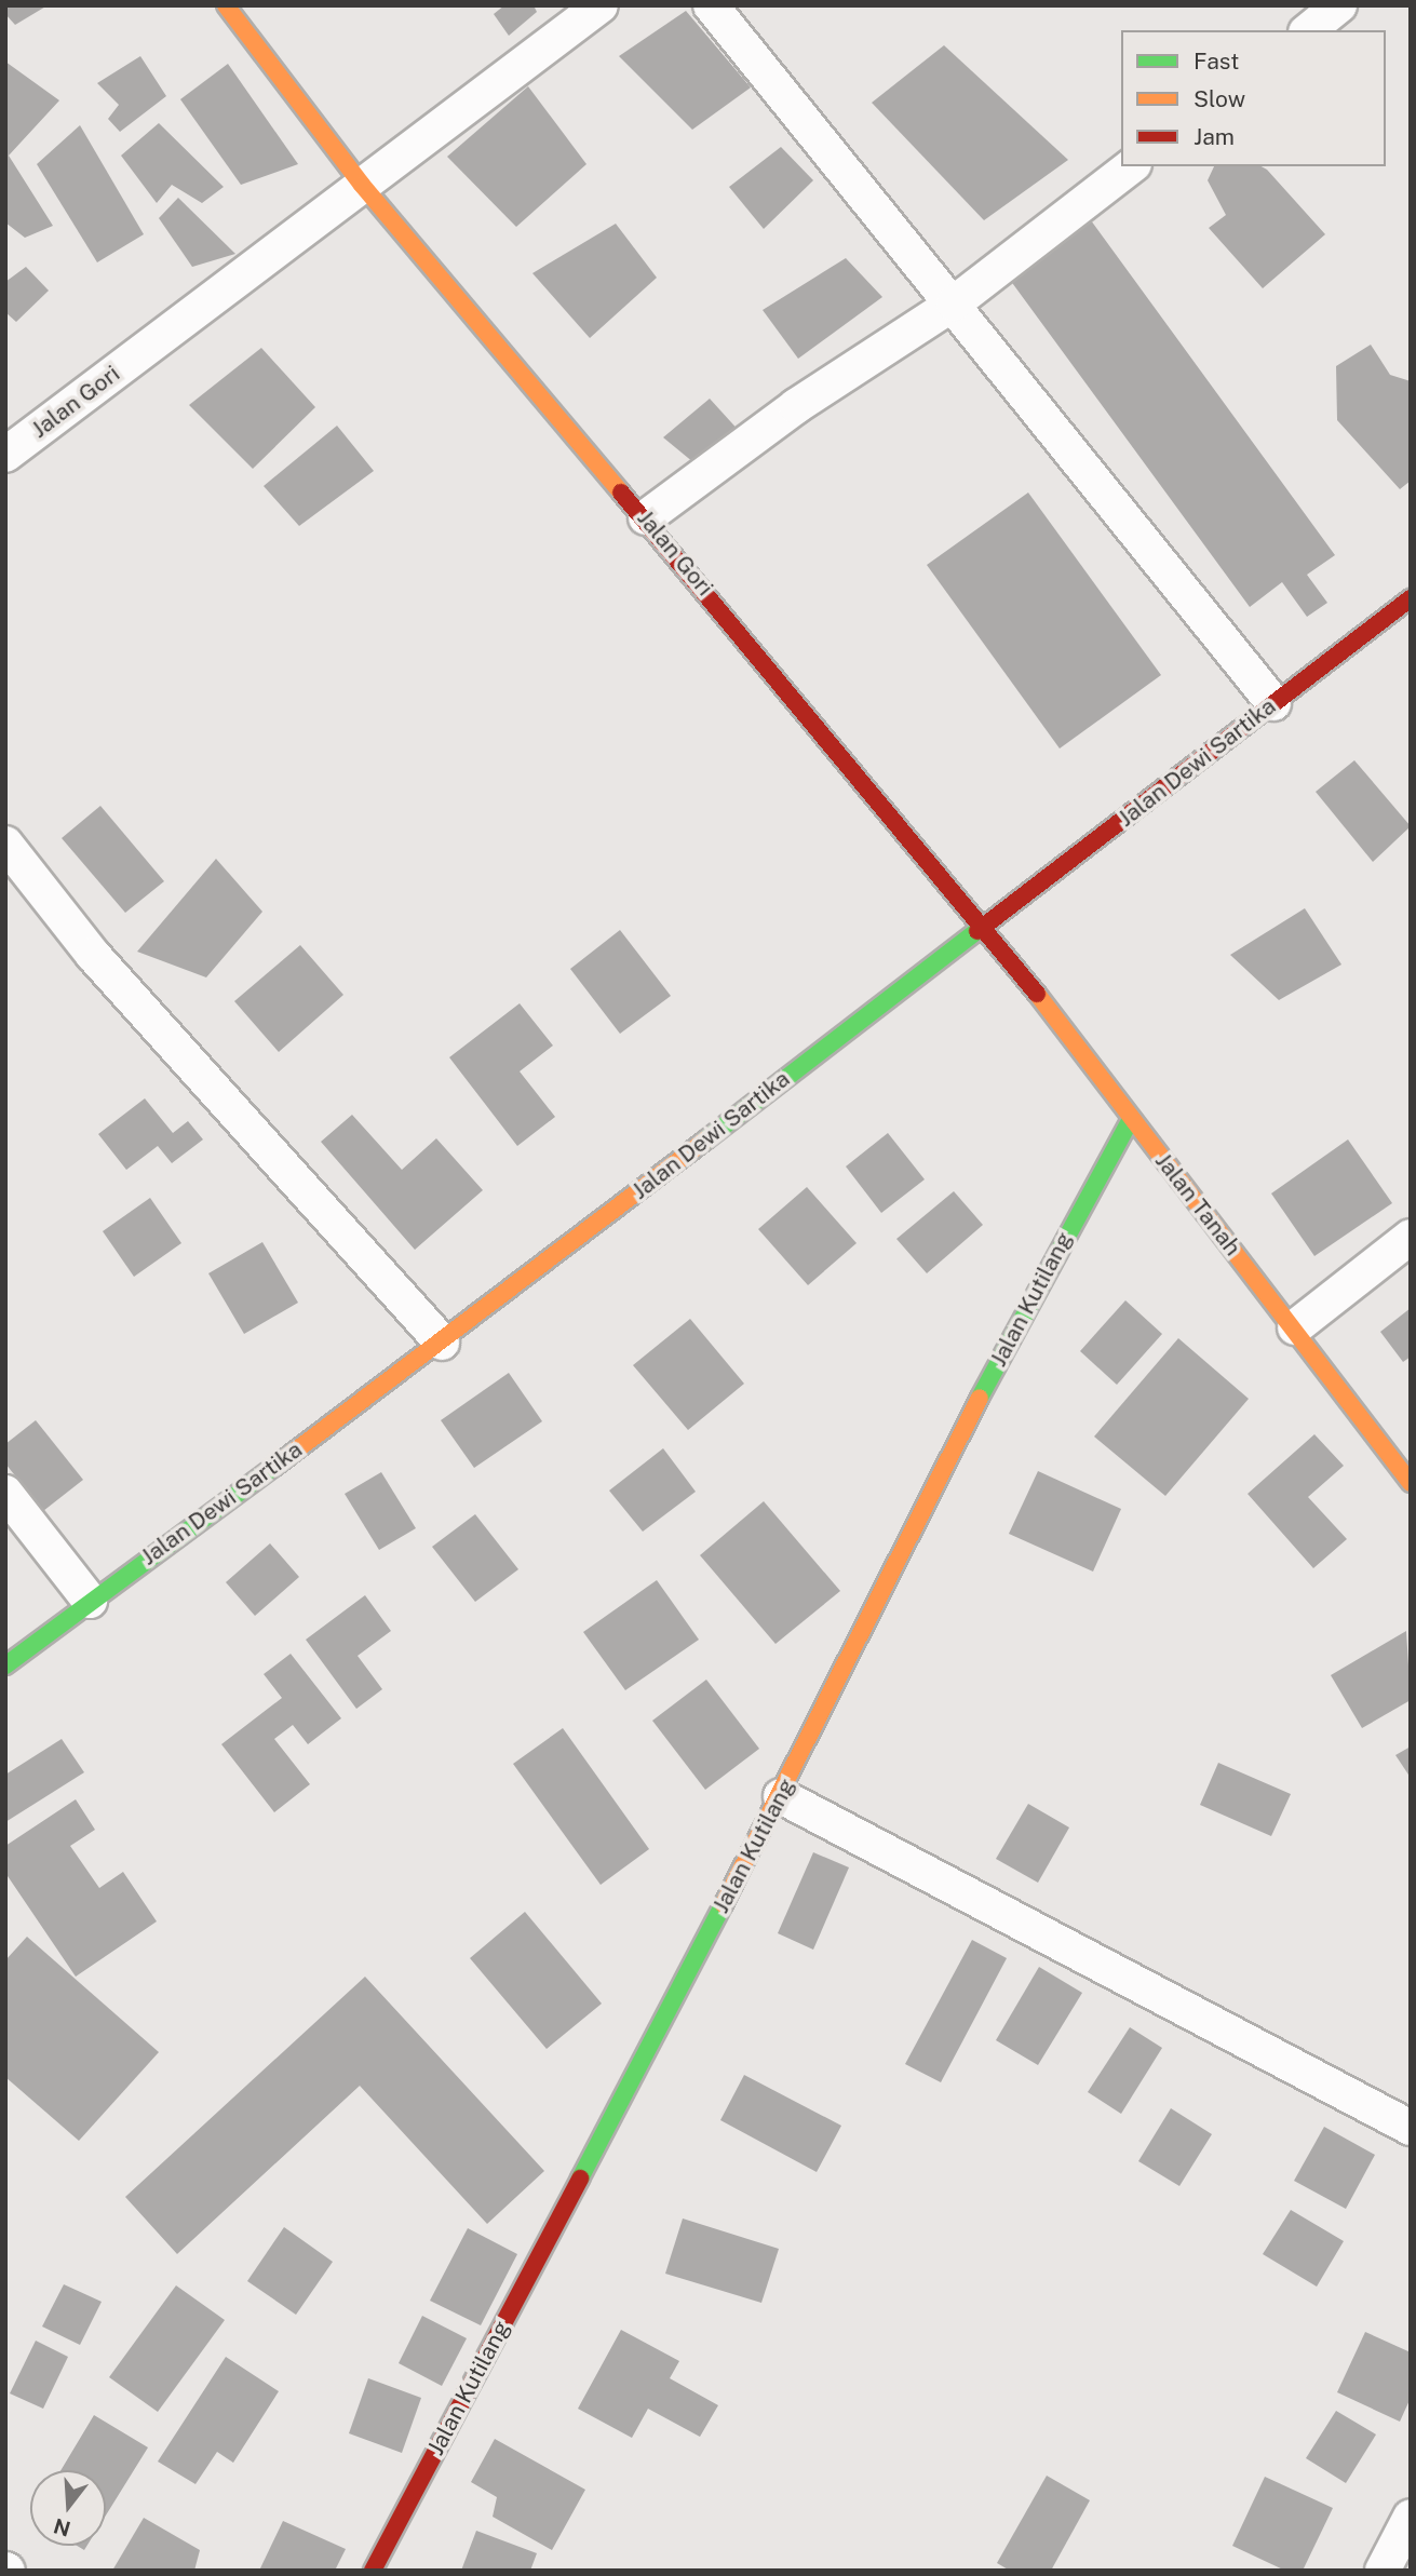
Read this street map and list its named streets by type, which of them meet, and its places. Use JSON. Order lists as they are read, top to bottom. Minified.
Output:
{"streets":{"street":["Jalan Gori","Jalan Dewi Sartika","Jalan Tanah","Jalan Kutilang"]},"crossings":[["Jalan Gori","Jalan Dewi Sartika"],["Jalan Gori","Jalan Tanah"],["Jalan Dewi Sartika","Jalan Tanah"],["Jalan Tanah","Jalan Kutilang"]],"legend":["Fast","Slow","Jam"],"north":"bottom"}
